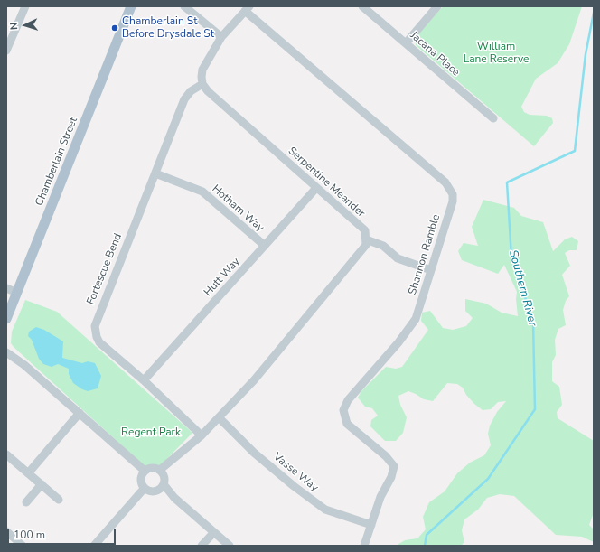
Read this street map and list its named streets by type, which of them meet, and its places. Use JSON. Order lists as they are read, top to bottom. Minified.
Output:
{"streets":{"main road":["Chamberlain Street"],"street":["Jacana Place","Serpentine Meander","Hotham Way","Shannon Ramble","Fortescue Bend","Hutt Way","Vasse Way"]},"crossings":[["Serpentine Meander","Fortescue Bend"],["Serpentine Meander","Hutt Way"],["Hotham Way","Fortescue Bend"],["Hotham Way","Hutt Way"],["Shannon Ramble","Vasse Way"],["Fortescue Bend","Hutt Way"]],"water":["Southern River"],"parks":["William Lane Reserve","Regent Park"],"places":["Chamberlain St Before Drysdale St"],"scale_bar":"100 m","north":"left"}
